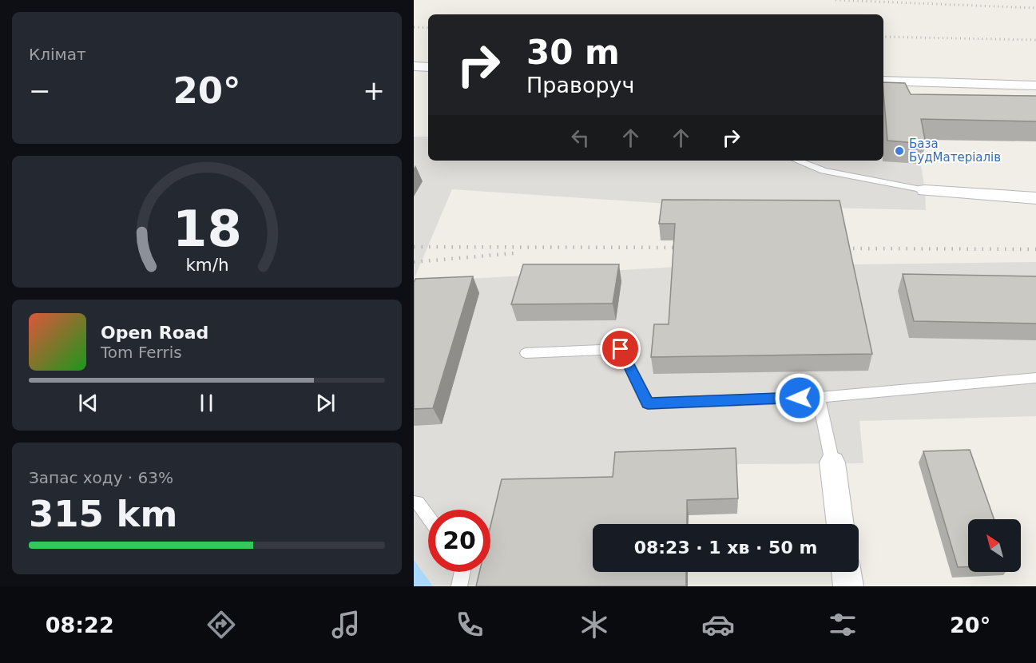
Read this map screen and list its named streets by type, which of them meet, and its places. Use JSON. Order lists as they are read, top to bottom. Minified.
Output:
{"places":["База БудМатеріалів"],"north":"top left","page":{"tile":["Клімат",["Запас ходу · 63%","315 km"]],"turn":["30 m","Праворуч"],"heat":["−","20°","+"],"song":["Open Road","Tom Ferris"],"limit":"20","trip":"08:23 · 1 хв · 50 m","tabs":["08:22","20°"],"gauge":["18","km/h"]}}
